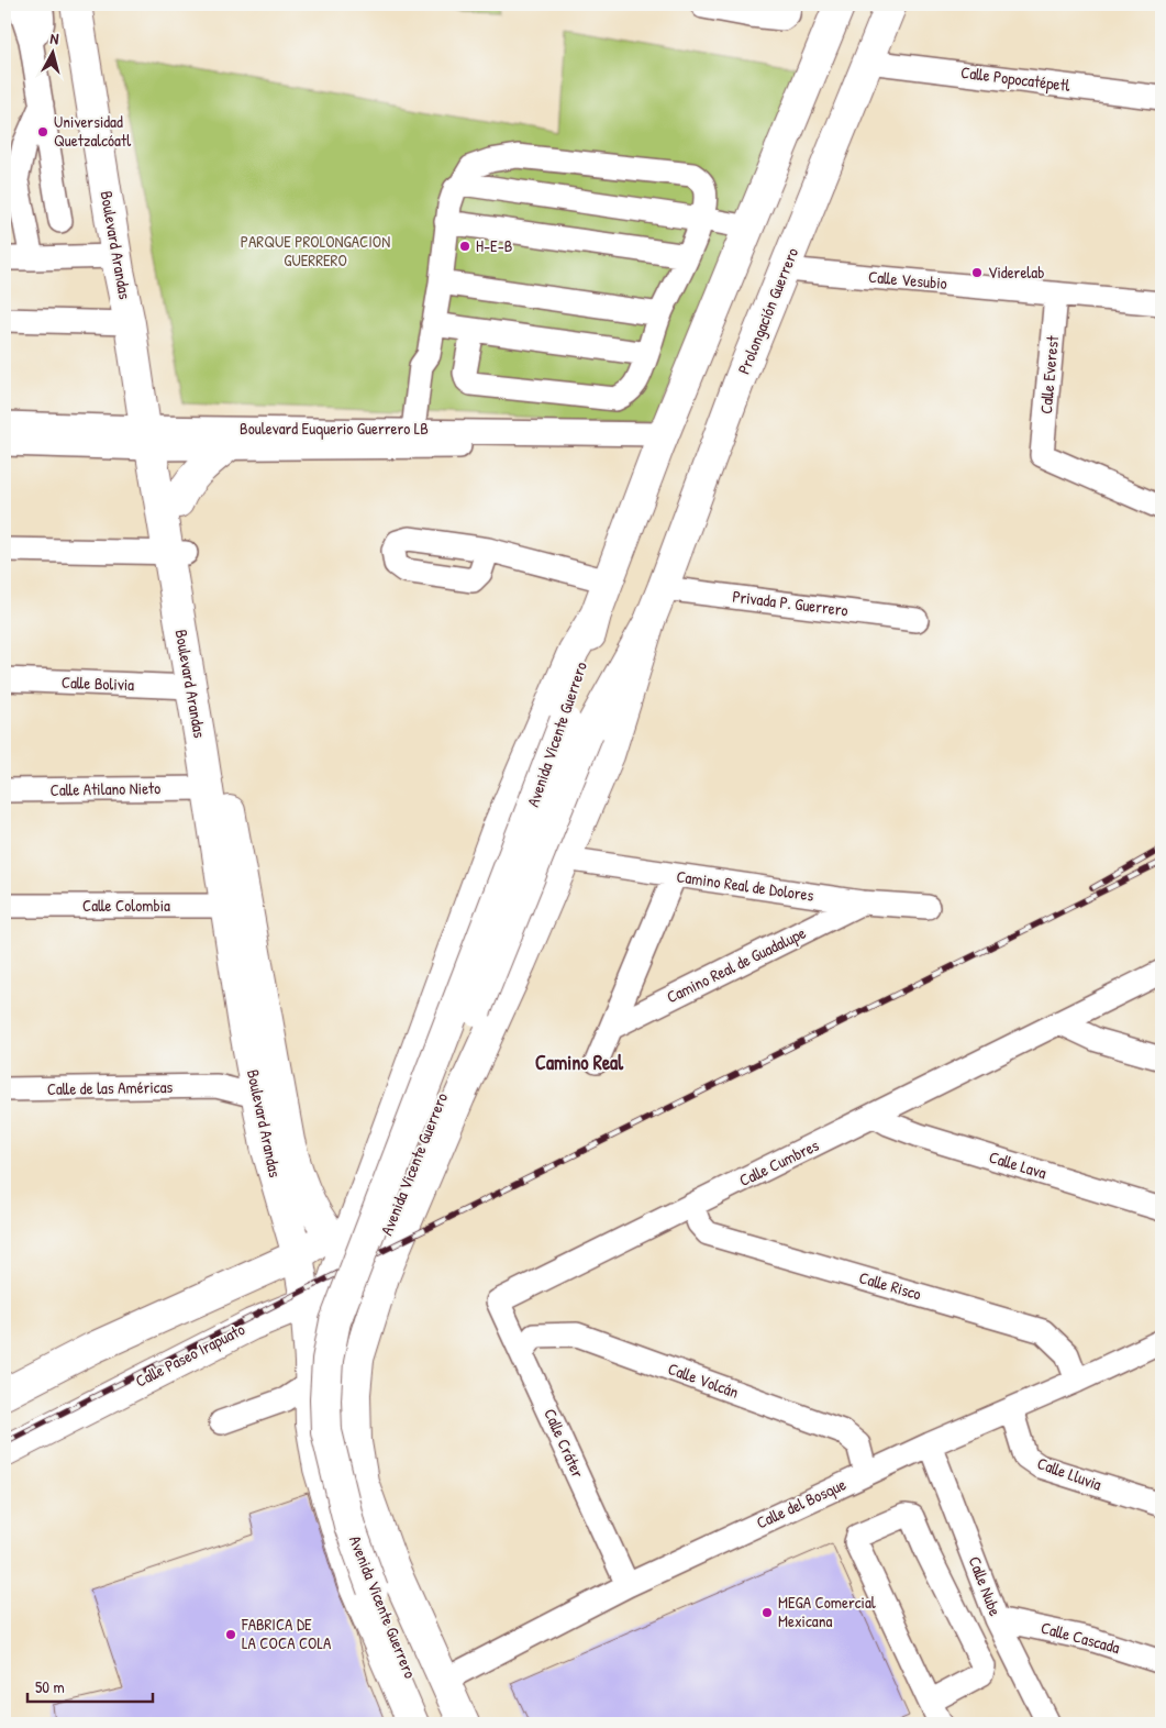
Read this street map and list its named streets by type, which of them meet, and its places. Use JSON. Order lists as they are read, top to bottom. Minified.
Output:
{"streets":{"main road":["Boulevard Arandas","Prolongación Guerrero","Avenida Vicente Guerrero","Calle Paseo Irapuato"],"street":["Calle Popocatépetl","Calle Vesubio","Calle Everest","Boulevard Euquerio Guerrero LB","Privada P. Guerrero","Calle Bolivia","Calle Atilano Nieto","Camino Real de Dolores","Calle Colombia","Camino Real de Guadalupe","Calle de las Américas","Calle Cumbres","Calle Lava","Calle Risco","Calle Volcán","Calle Cráter","Calle Lluvia","Calle del Bosque","Calle Nube","Calle Cascada"]},"crossings":[["Calle Popocatépetl","Prolongación Guerrero"],["Boulevard Arandas","Boulevard Euquerio Guerrero LB"],["Boulevard Arandas","Calle Bolivia"],["Boulevard Arandas","Calle Atilano Nieto"],["Boulevard Arandas","Calle Colombia"],["Boulevard Arandas","Calle de las Américas"],["Boulevard Arandas","Calle Paseo Irapuato"],["Calle Vesubio","Prolongación Guerrero"],["Calle Vesubio","Calle Everest"],["Prolongación Guerrero","Privada P. Guerrero"],["Prolongación Guerrero","Avenida Vicente Guerrero"],["Camino Real de Dolores","Camino Real de Guadalupe"],["Calle Cumbres","Calle Lava"],["Calle Cumbres","Calle Risco"],["Calle Cumbres","Calle Cráter"],["Calle Risco","Calle del Bosque"],["Calle Volcán","Calle Cráter"],["Calle Volcán","Calle del Bosque"],["Calle Cráter","Calle del Bosque"],["Calle Lluvia","Calle del Bosque"],["Calle del Bosque","Calle Nube"],["Calle Nube","Calle Cascada"]],"districts":["Camino Real"],"parks":["PARQUE PROLONGACION GUERRERO"],"places":["Universidad Quetzalcóatl","H-E-B","Viderelab","MEGA Comercial Mexicana","FABRICA DE LA COCA COLA"],"scale_bar":"50 m","north":"top"}
